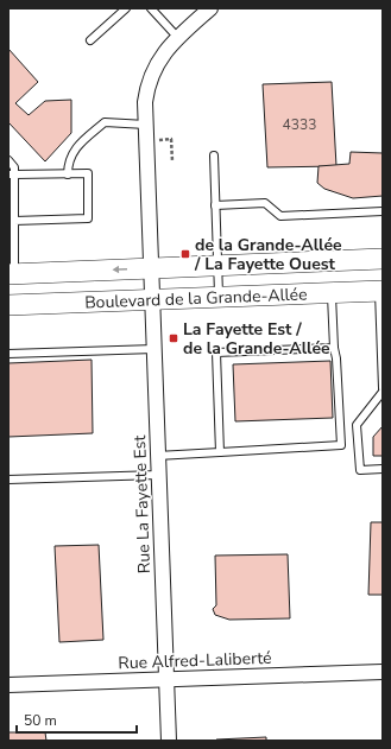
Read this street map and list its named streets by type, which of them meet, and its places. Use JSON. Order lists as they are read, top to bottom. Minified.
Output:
{"streets":{"street":["Boulevard de la Grande-Allée","Rue La Fayette Est","Rue Alfred-Laliberté"]},"crossings":[["Boulevard de la Grande-Allée","Rue La Fayette Est"],["Rue La Fayette Est","Rue Alfred-Laliberté"]],"places":{"transit":["de la Grande-Allée / La Fayette Ouest","La Fayette Est / de la Grande-Allée"]},"house_numbers":["4333"],"scale_bar":"50 m"}
